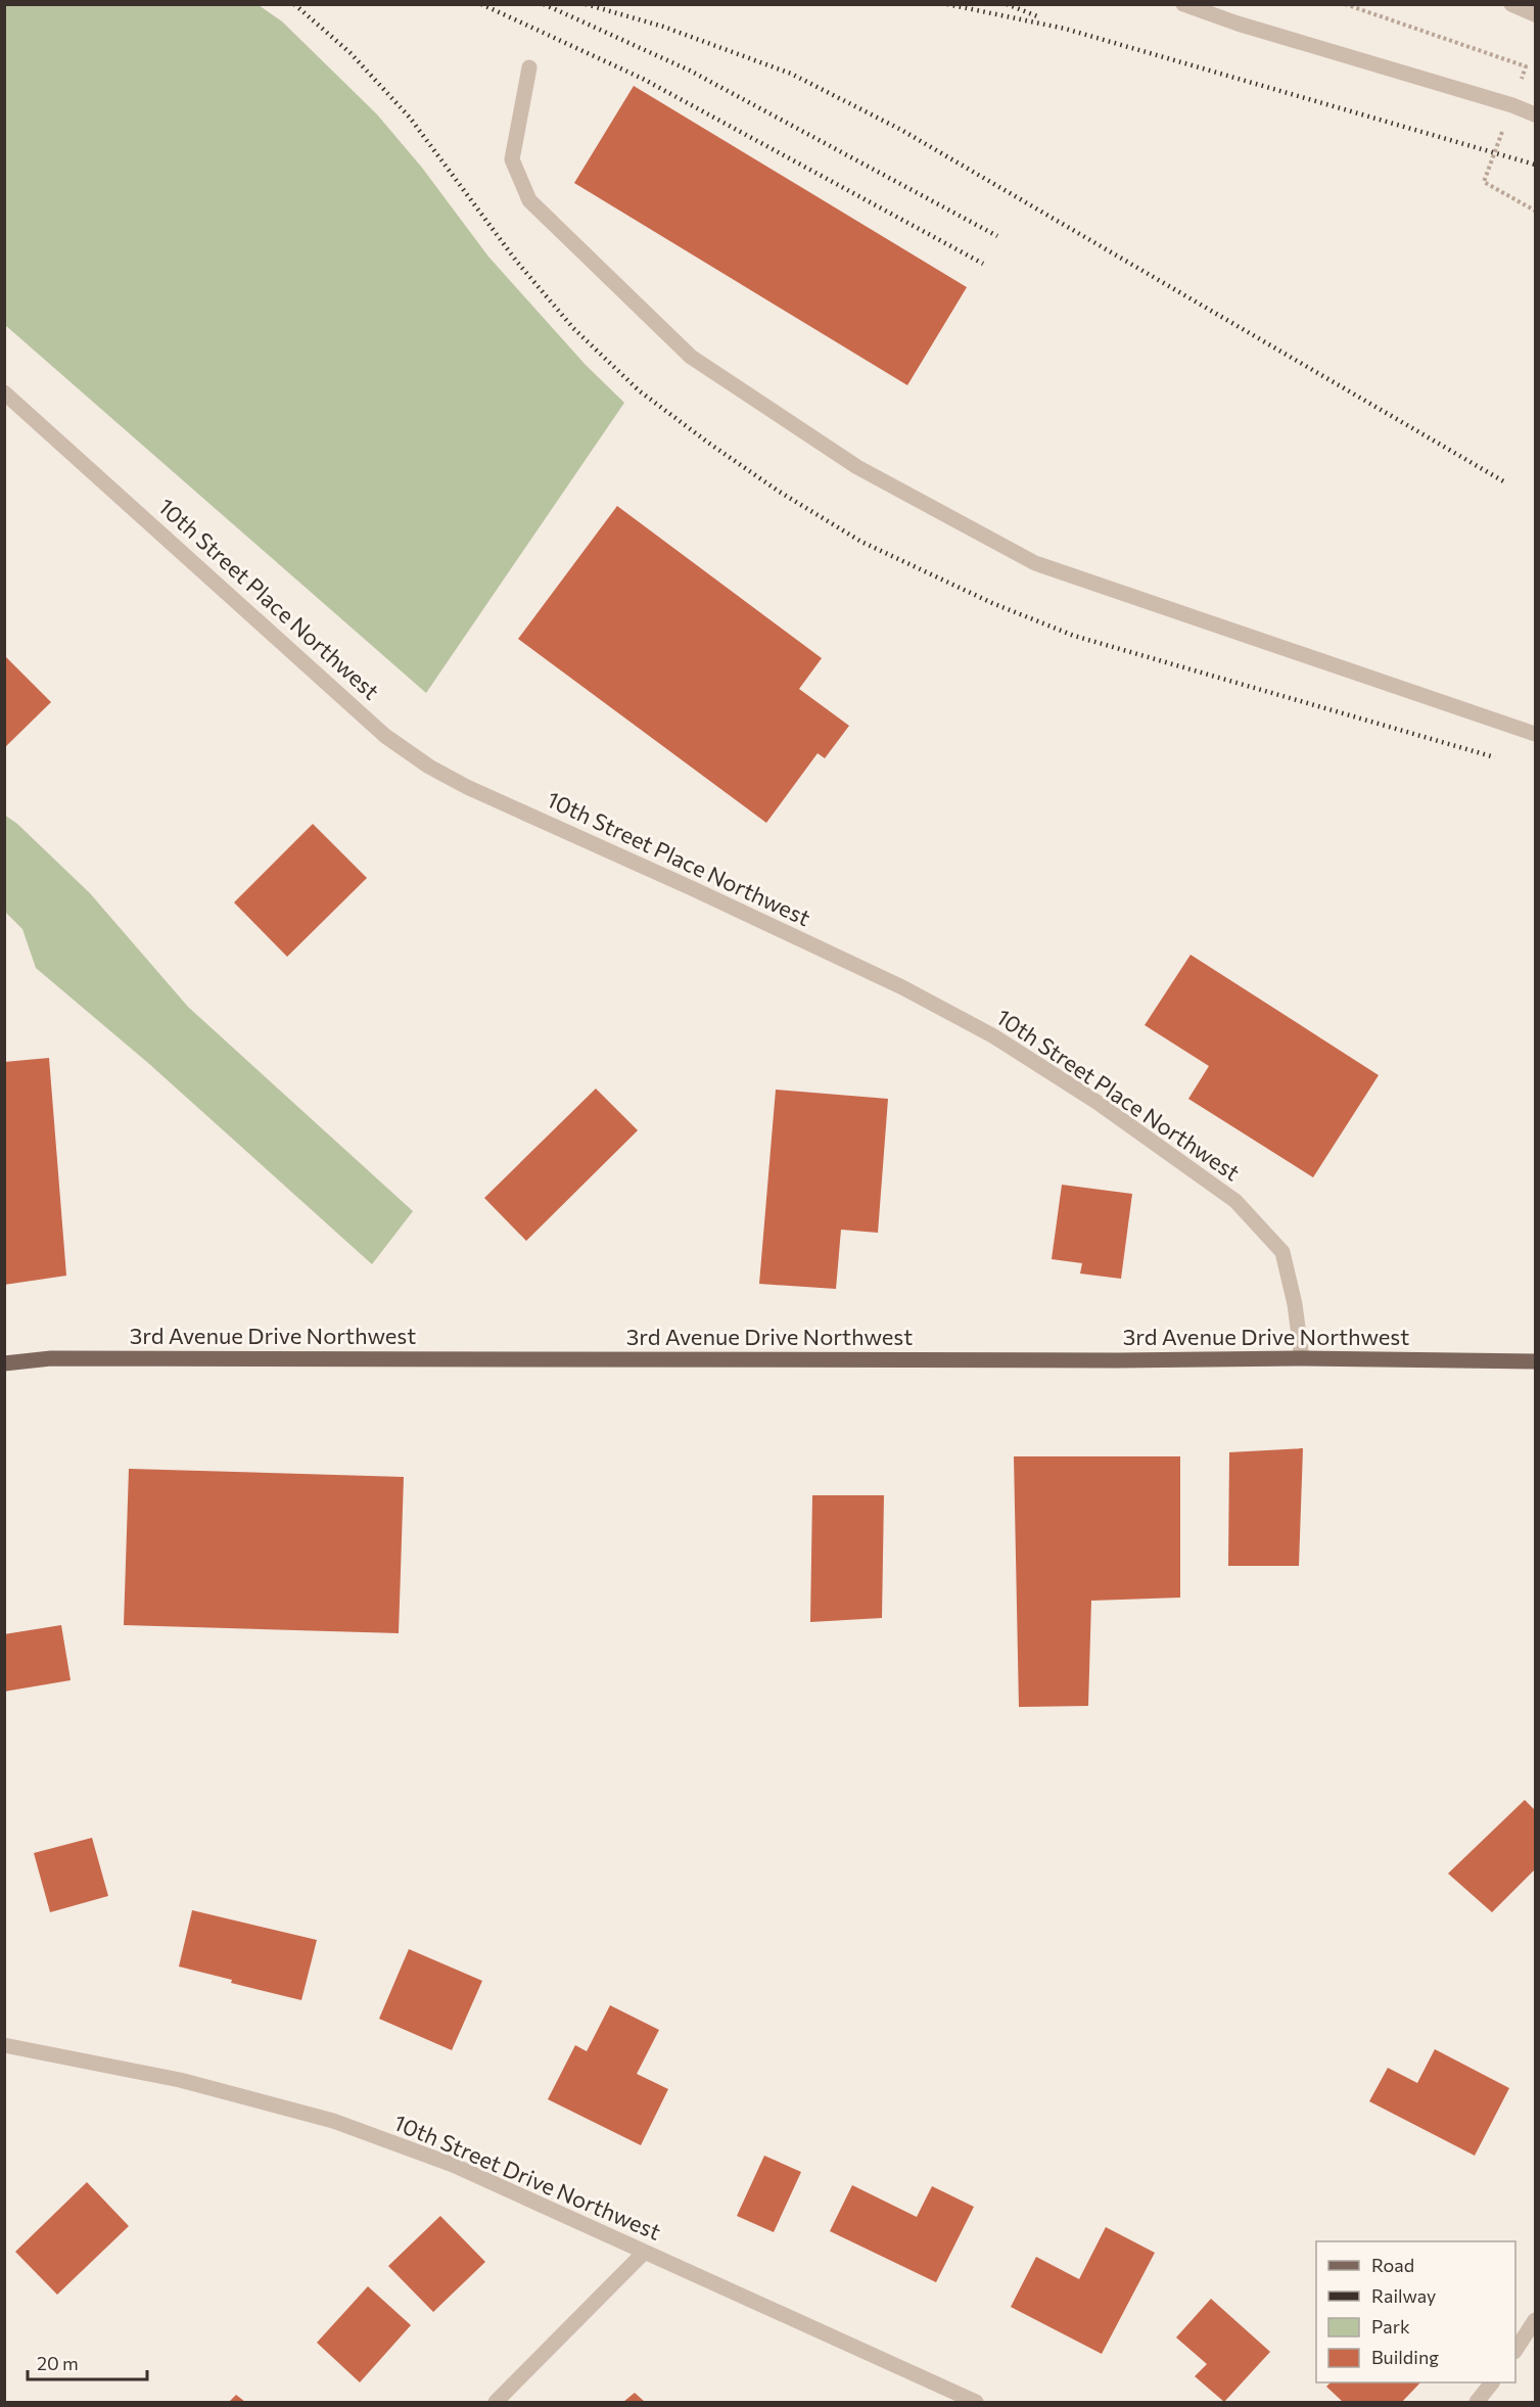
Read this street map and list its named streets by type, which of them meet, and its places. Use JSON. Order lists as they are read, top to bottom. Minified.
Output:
{"streets":{"main road":["3rd Avenue Drive Northwest"],"street":["10th Street Place Northwest","10th Street Drive Northwest"]},"crossings":[["10th Street Place Northwest","3rd Avenue Drive Northwest"]],"legend":["Road","Railway","Park","Building"],"scale_bar":"20 m"}
